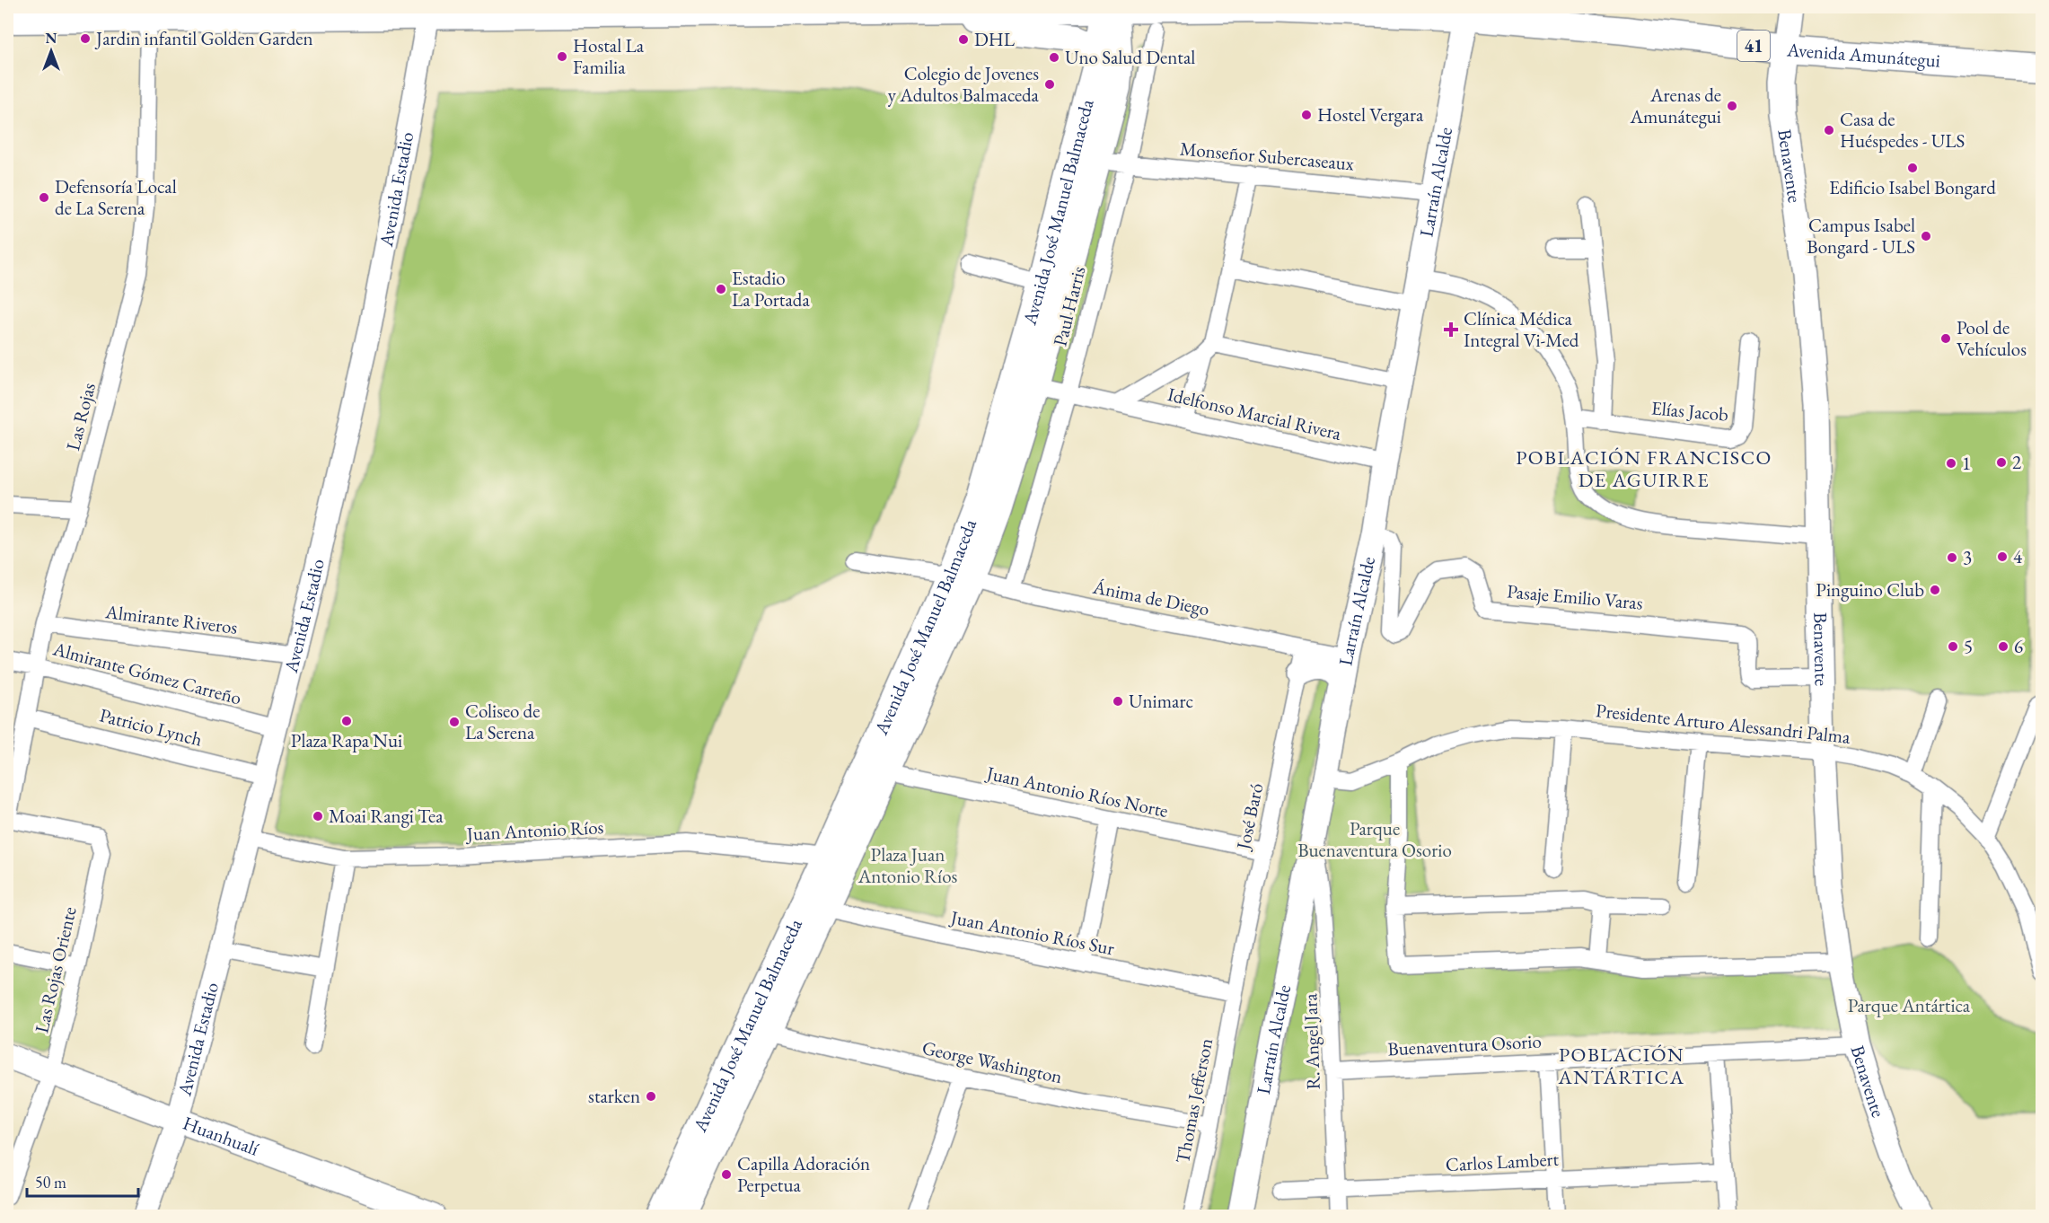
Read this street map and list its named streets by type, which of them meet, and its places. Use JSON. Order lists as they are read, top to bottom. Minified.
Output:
{"streets":{"main road":["41","Avenida Amunátegui","Benavente","Larraín Alcalde","Avenida José Manuel Balmaceda","Huanhualí"],"street":["Monseñor Subercaseaux","Avenida Estadio","Paul Harris","Elías Jacob","Idelfonso Marcial Rivera","Las Rojas","Pasaje Emilio Varas","Ánima de Diego","Almirante Riveros","Almirante Gómez Carreño","Presidente Arturo Alessandri Palma","Patricio Lynch","Juan Antonio Ríos Norte","José Baró","Juan Antonio Ríos","Juan Antonio Ríos Sur","Las Rojas Oriente","R. Angel Jara","Buenaventura Osorio","George Washington","Thomas Jefferson","Carlos Lambert"]},"crossings":[["Avenida Amunátegui","Benavente"],["Avenida Amunátegui","Larraín Alcalde"],["Avenida Amunátegui","Avenida Estadio"],["Avenida Amunátegui","Avenida José Manuel Balmaceda"],["Avenida Amunátegui","Paul Harris"],["Avenida Amunátegui","Las Rojas"],["Monseñor Subercaseaux","Larraín Alcalde"],["Monseñor Subercaseaux","Avenida José Manuel Balmaceda"],["Monseñor Subercaseaux","Paul Harris"],["Benavente","Pasaje Emilio Varas"],["Benavente","Presidente Arturo Alessandri Palma"],["Benavente","Buenaventura Osorio"],["Larraín Alcalde","Idelfonso Marcial Rivera"],["Larraín Alcalde","Pasaje Emilio Varas"],["Larraín Alcalde","Ánima de Diego"],["Larraín Alcalde","Presidente Arturo Alessandri Palma"],["Larraín Alcalde","R. Angel Jara"],["Avenida Estadio","Almirante Riveros"],["Avenida Estadio","Almirante Gómez Carreño"],["Avenida Estadio","Patricio Lynch"],["Avenida Estadio","Juan Antonio Ríos"],["Avenida Estadio","Huanhualí"],["Avenida José Manuel Balmaceda","Idelfonso Marcial Rivera"],["Avenida José Manuel Balmaceda","Ánima de Diego"],["Avenida José Manuel Balmaceda","Juan Antonio Ríos Norte"],["Avenida José Manuel Balmaceda","Juan Antonio Ríos"],["Avenida José Manuel Balmaceda","Juan Antonio Ríos Sur"],["Avenida José Manuel Balmaceda","George Washington"],["Paul Harris","Idelfonso Marcial Rivera"],["Paul Harris","Ánima de Diego"],["Las Rojas","Almirante Riveros"],["Las Rojas","Almirante Gómez Carreño"],["Las Rojas","Patricio Lynch"],["Las Rojas","Las Rojas Oriente"],["Ánima de Diego","José Baró"],["Juan Antonio Ríos Norte","José Baró"],["José Baró","Juan Antonio Ríos Sur"],["José Baró","Thomas Jefferson"],["Juan Antonio Ríos Sur","Thomas Jefferson"],["Las Rojas Oriente","Huanhualí"],["R. Angel Jara","Buenaventura Osorio"],["R. Angel Jara","Carlos Lambert"],["George Washington","Thomas Jefferson"]],"districts":["POBLACIÓN FRANCISCO DE AGUIRRE","POBLACIÓN ANTÁRTICA"],"parks":["Parque Buenaventura Osorio","Plaza Juan Antonio Ríos","Parque Antártica"],"places":{"other":["Jardin infantil Golden Garden","DHL","Hostal La Familia","Uno Salud Dental","Colegio de Jovenes y Adultos Balmaceda","Arenas de Amunátegui","Hostel Vergara","Casa de Huéspedes - ULS","Edificio Isabel Bongard","Defensoría Local de La Serena","Campus Isabel Bongard - ULS","Estadio La Portada","Pool de Vehículos","2","1","4","3","Pinguino Club","5","6","Unimarc","Plaza Rapa Nui","Coliseo de La Serena","Moai Rangi Tea","starken","Capilla Adoración Perpetua"],"health":["Clínica Médica Integral Vi-Med"]},"scale_bar":"50 m","north":"top"}
